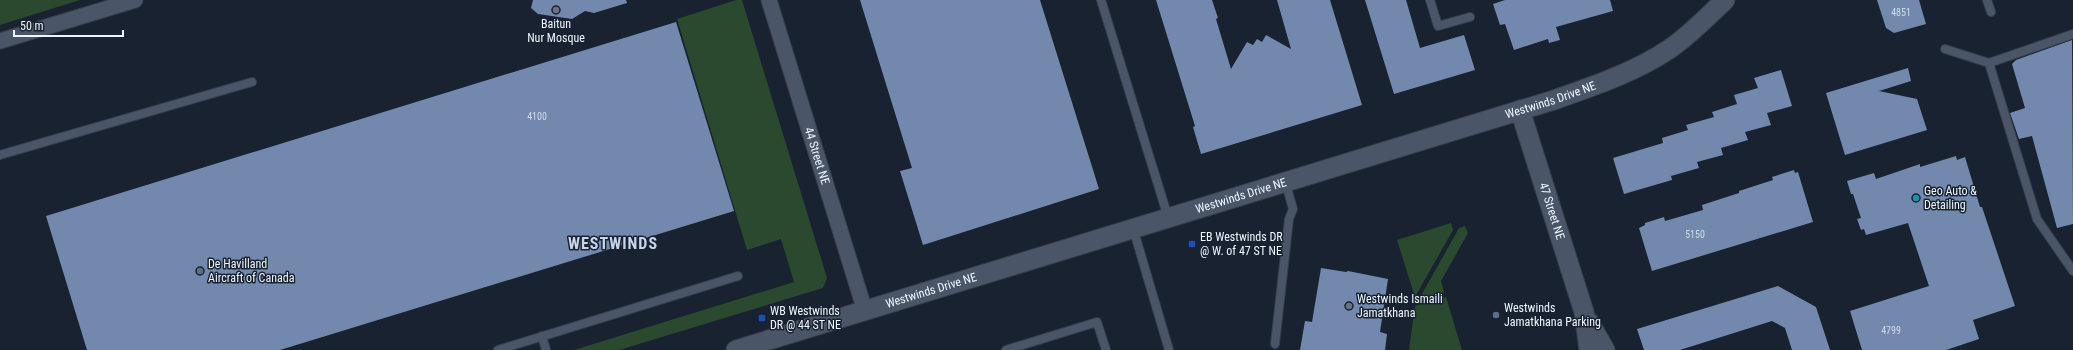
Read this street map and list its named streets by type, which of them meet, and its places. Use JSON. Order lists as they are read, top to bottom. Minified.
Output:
{"streets":{"street":["Westwinds Drive NE","44 Street NE","47 Street NE"]},"crossings":[["Westwinds Drive NE","44 Street NE"],["Westwinds Drive NE","47 Street NE"]],"districts":["WESTWINDS"],"places":{"other":["Baitun Nur Mosque","Geo Auto & Detailing","De Havilland Aircraft of Canada","Westwinds Ismaili Jamatkhana","Westwinds Jamatkhana Parking"],"transit":["EB Westwinds DR @ W. of 47 ST NE","WB Westwinds DR @ 44 ST NE"]},"house_numbers":["4851","4100","5150","4799"],"scale_bar":"50 m"}
